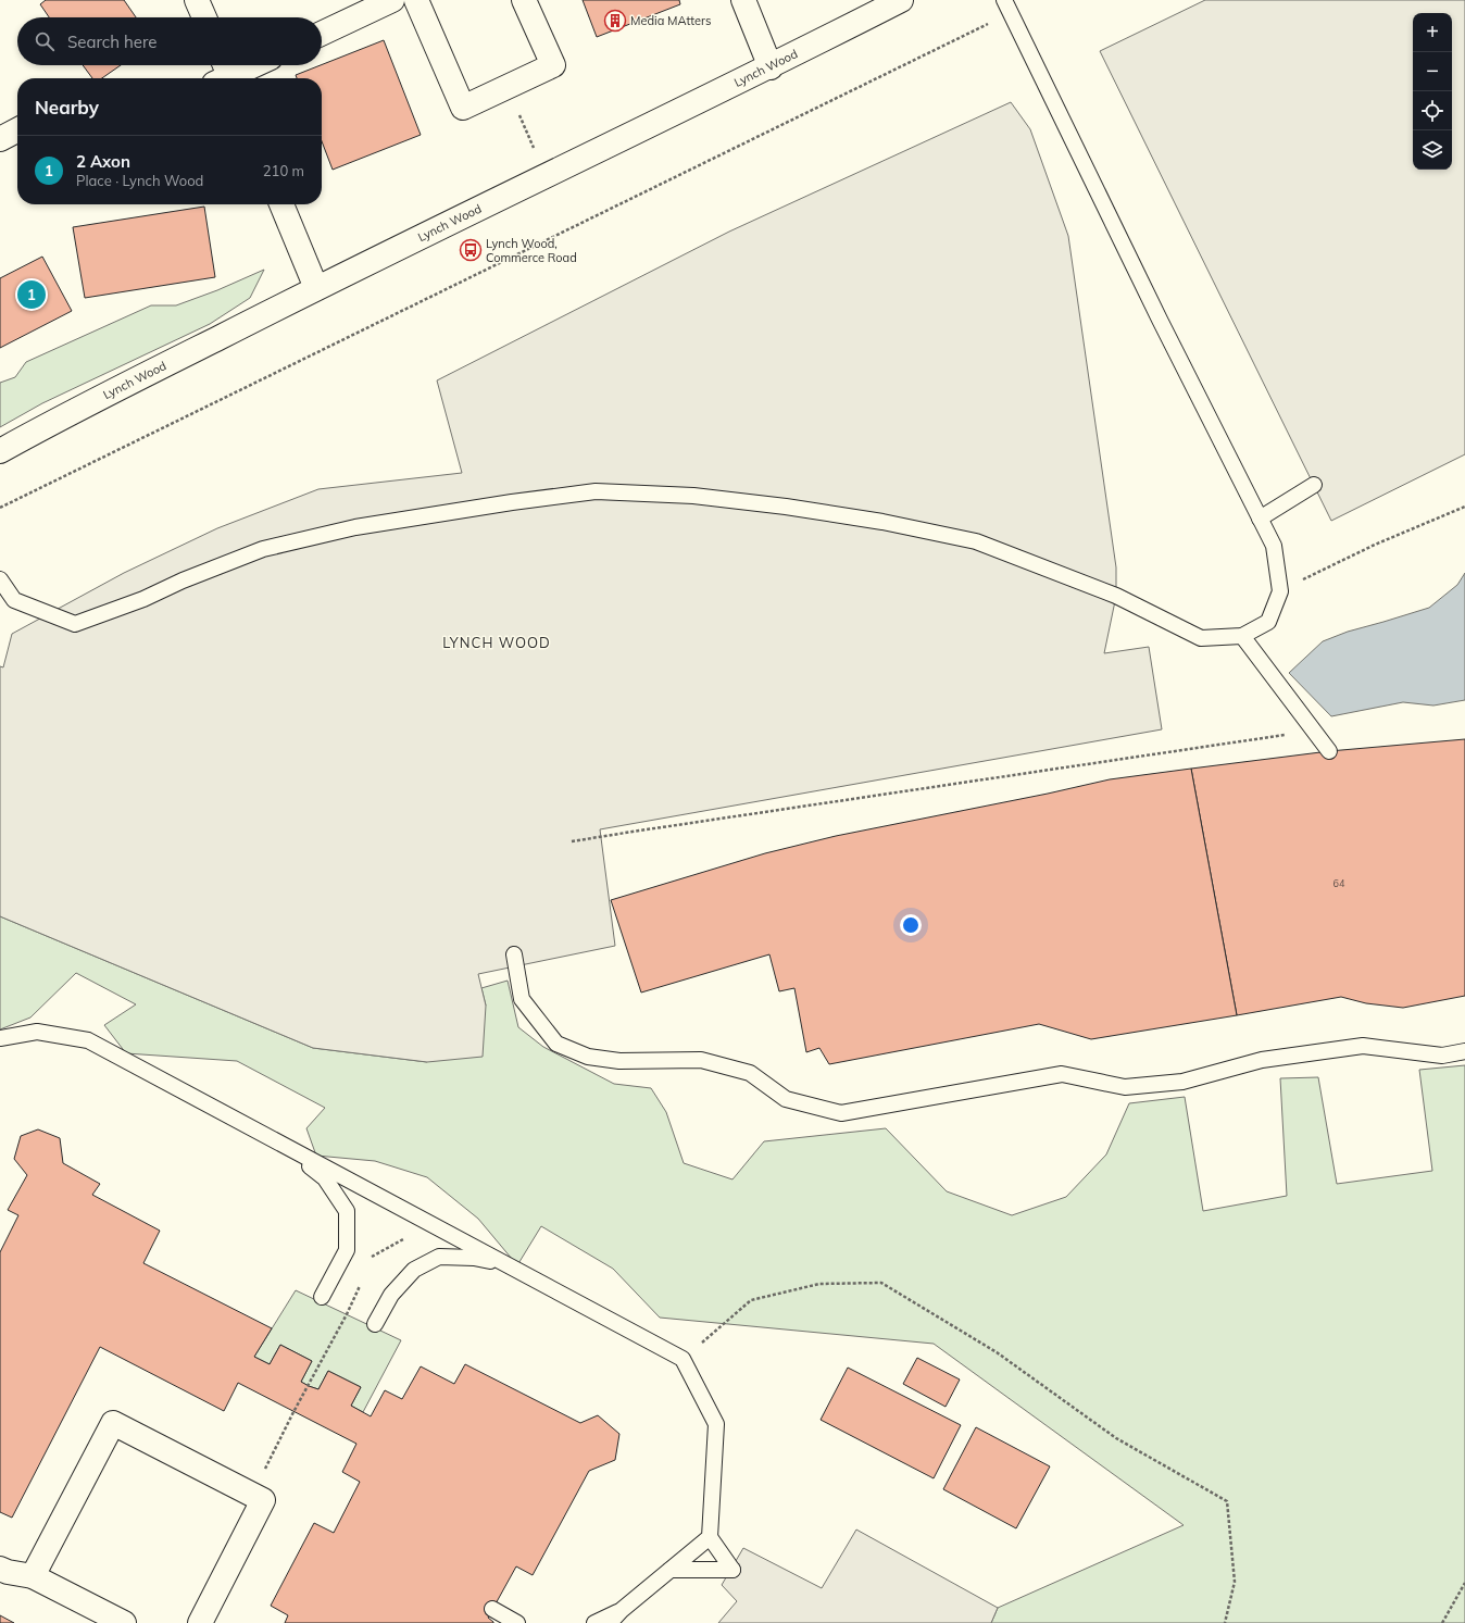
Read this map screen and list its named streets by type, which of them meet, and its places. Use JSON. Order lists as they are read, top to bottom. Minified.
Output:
{"streets":{"street":["Lynch Wood"]},"districts":["LYNCH WOOD"],"places":{"building":["Media MAtters"],"bus stop":["Lynch Wood, Commerce Road"]},"house_numbers":["64"],"page":{"map_buttons":["+","−"],"search":"Search here","heading":"Nearby","list":[{"mark":"1","name":"2 Axon","note":"Place · Lynch Wood","value":"210 m"}],"pins":"1"}}
